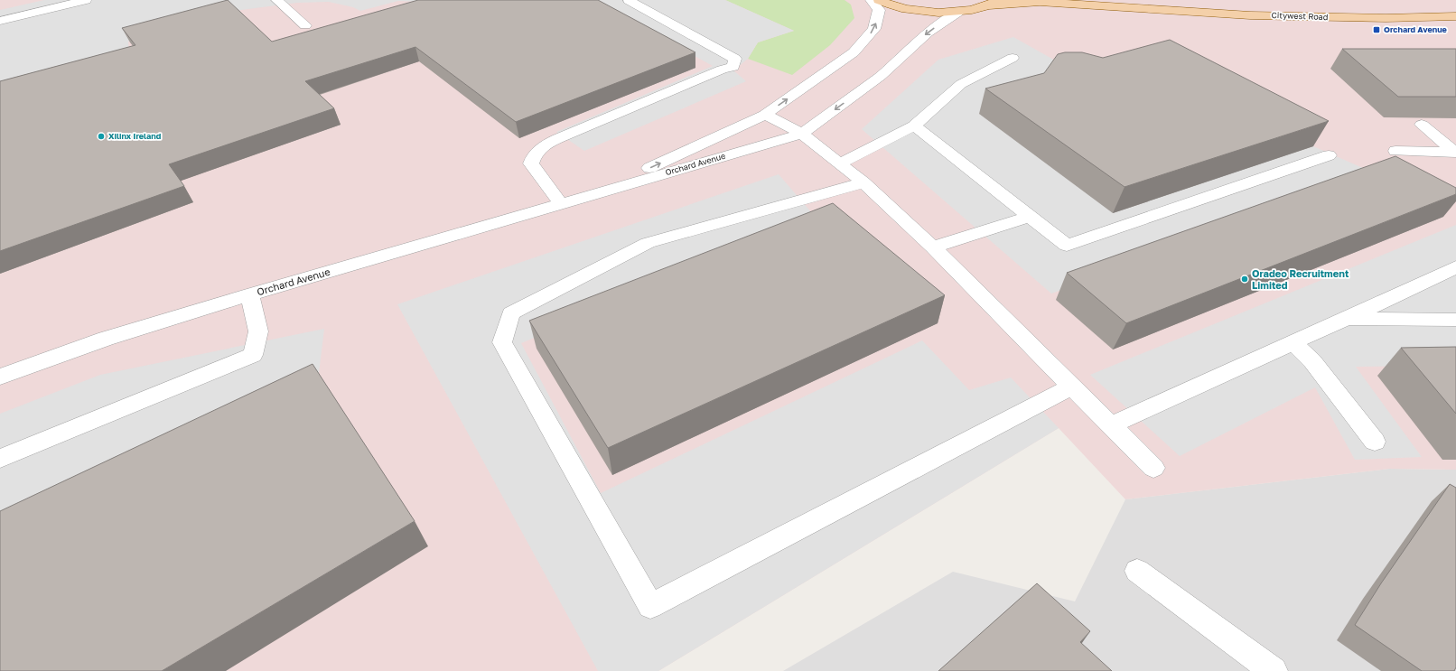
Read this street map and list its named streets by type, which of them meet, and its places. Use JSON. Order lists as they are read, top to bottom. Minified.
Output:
{"streets":{"main road":["Citywest Road"],"street":["Orchard Avenue"]},"crossings":[["Citywest Road","Orchard Avenue"]],"places":{"transit":["Orchard Avenue"],"other":["Xilinx Ireland","Oradeo Recruitment Limited"]}}
